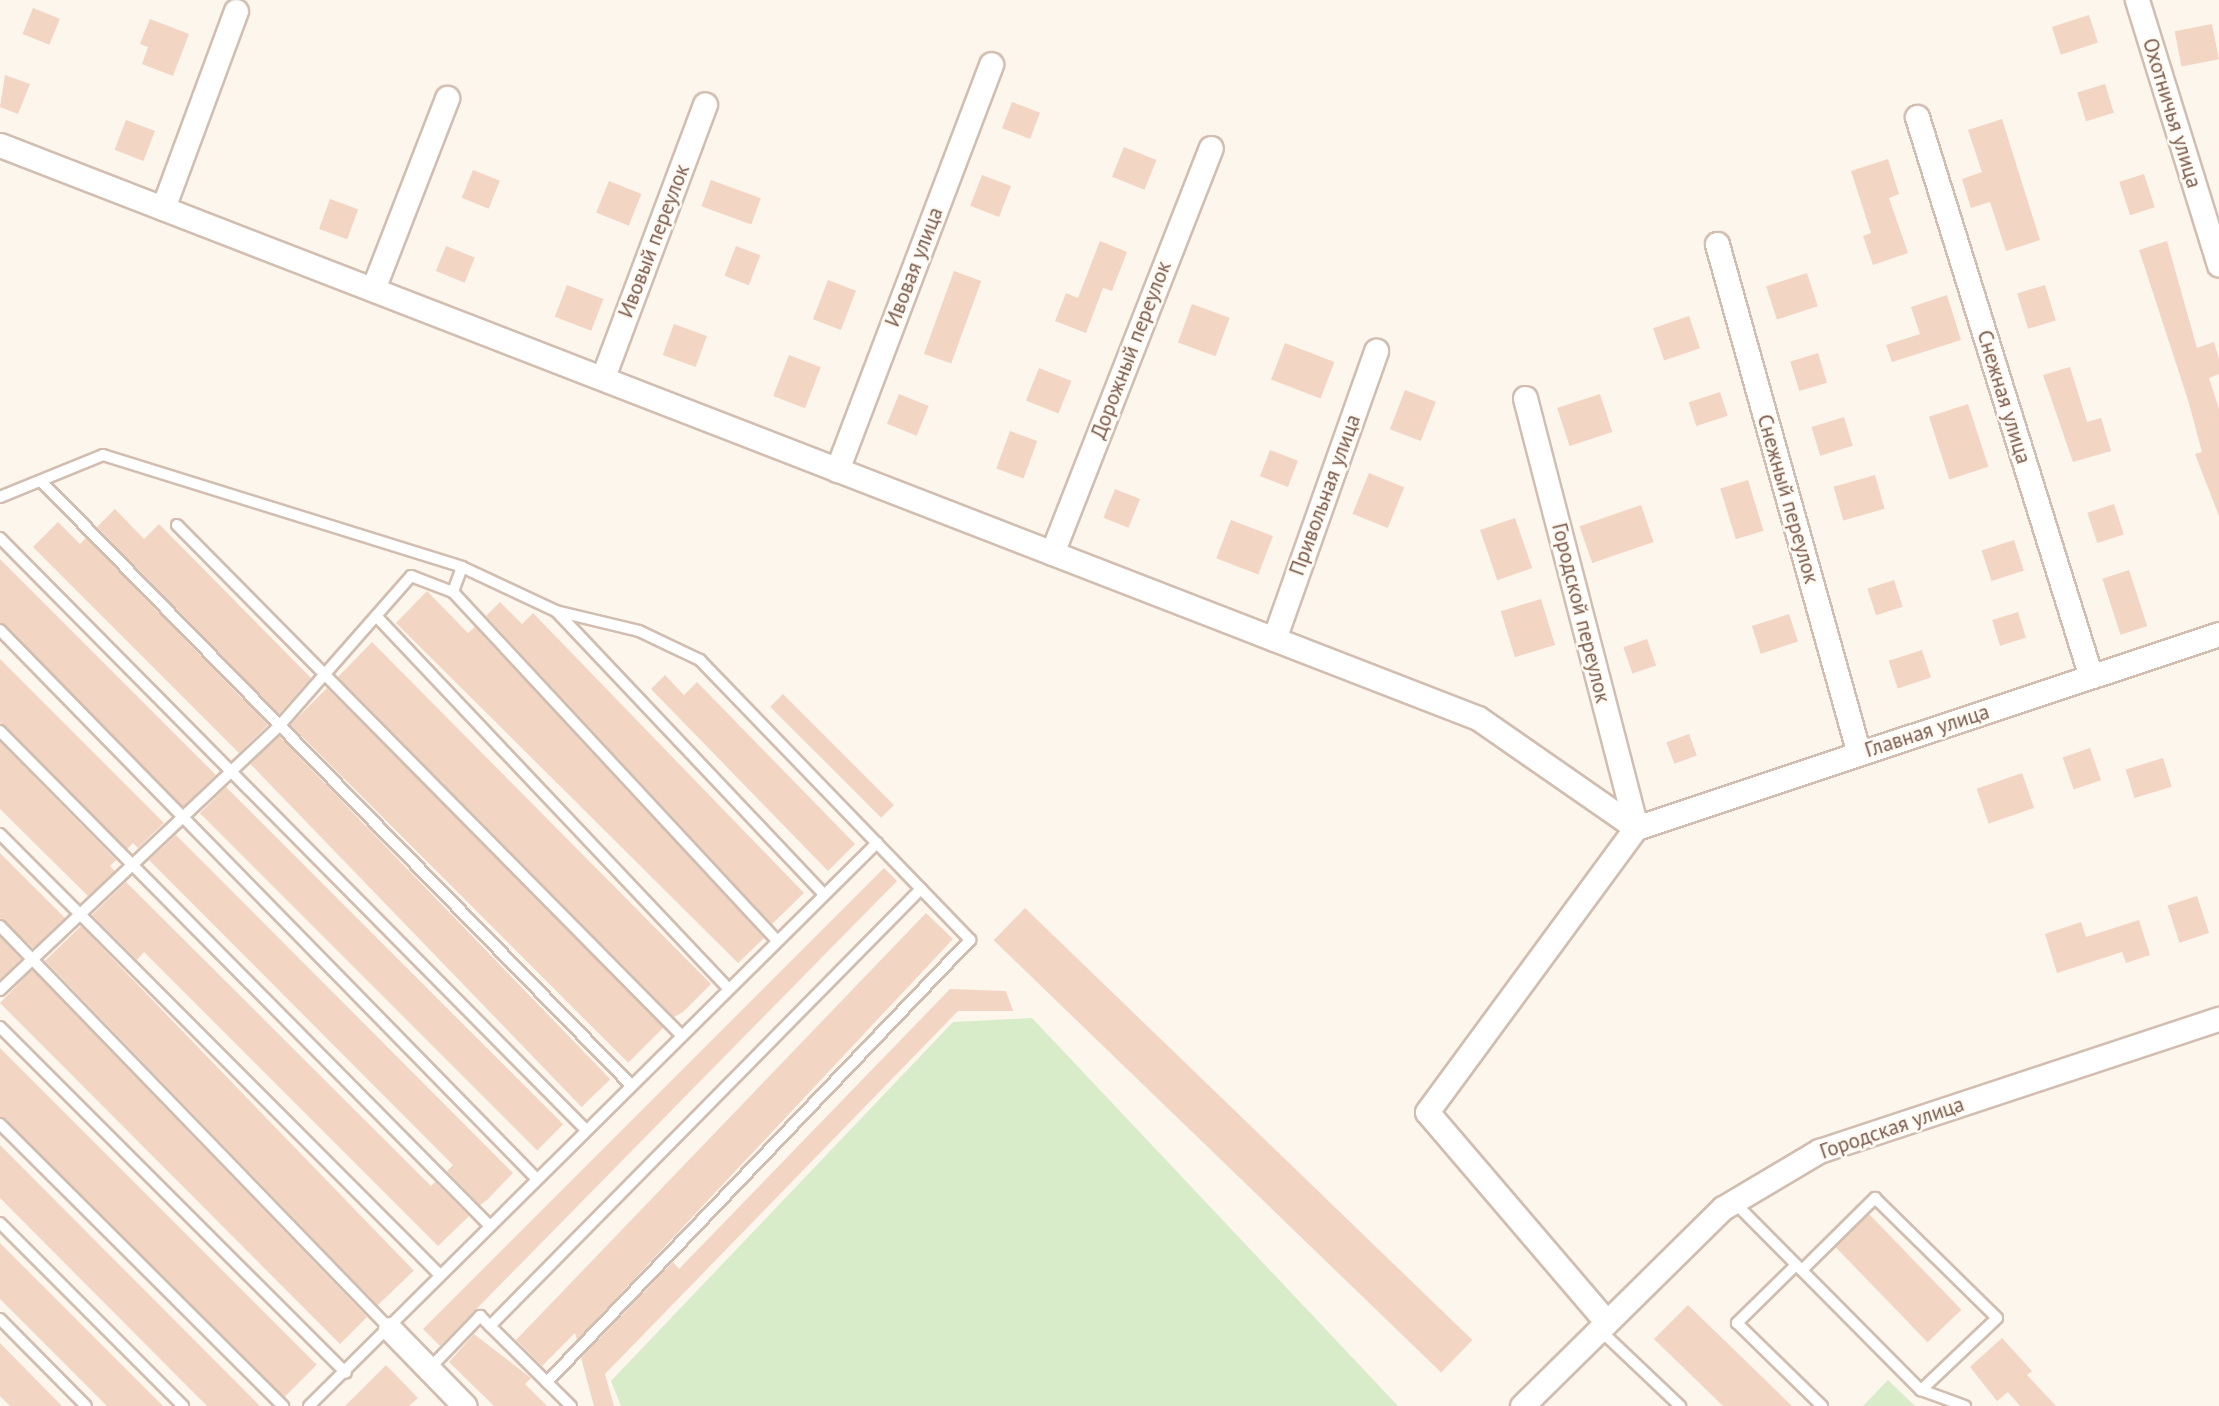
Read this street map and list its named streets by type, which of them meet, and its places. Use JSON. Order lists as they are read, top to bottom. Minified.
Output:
{"streets":{"street":["Охотничья улица","Ивовый переулок","Ивовая улица","Дорожный переулок","Снежная улица","Привольная улица","Снежный переулок","Городской переулок","Главная улица","Городская улица"]},"crossings":[["Снежная улица","Главная улица"],["Снежный переулок","Главная улица"],["Городской переулок","Главная улица"]]}
